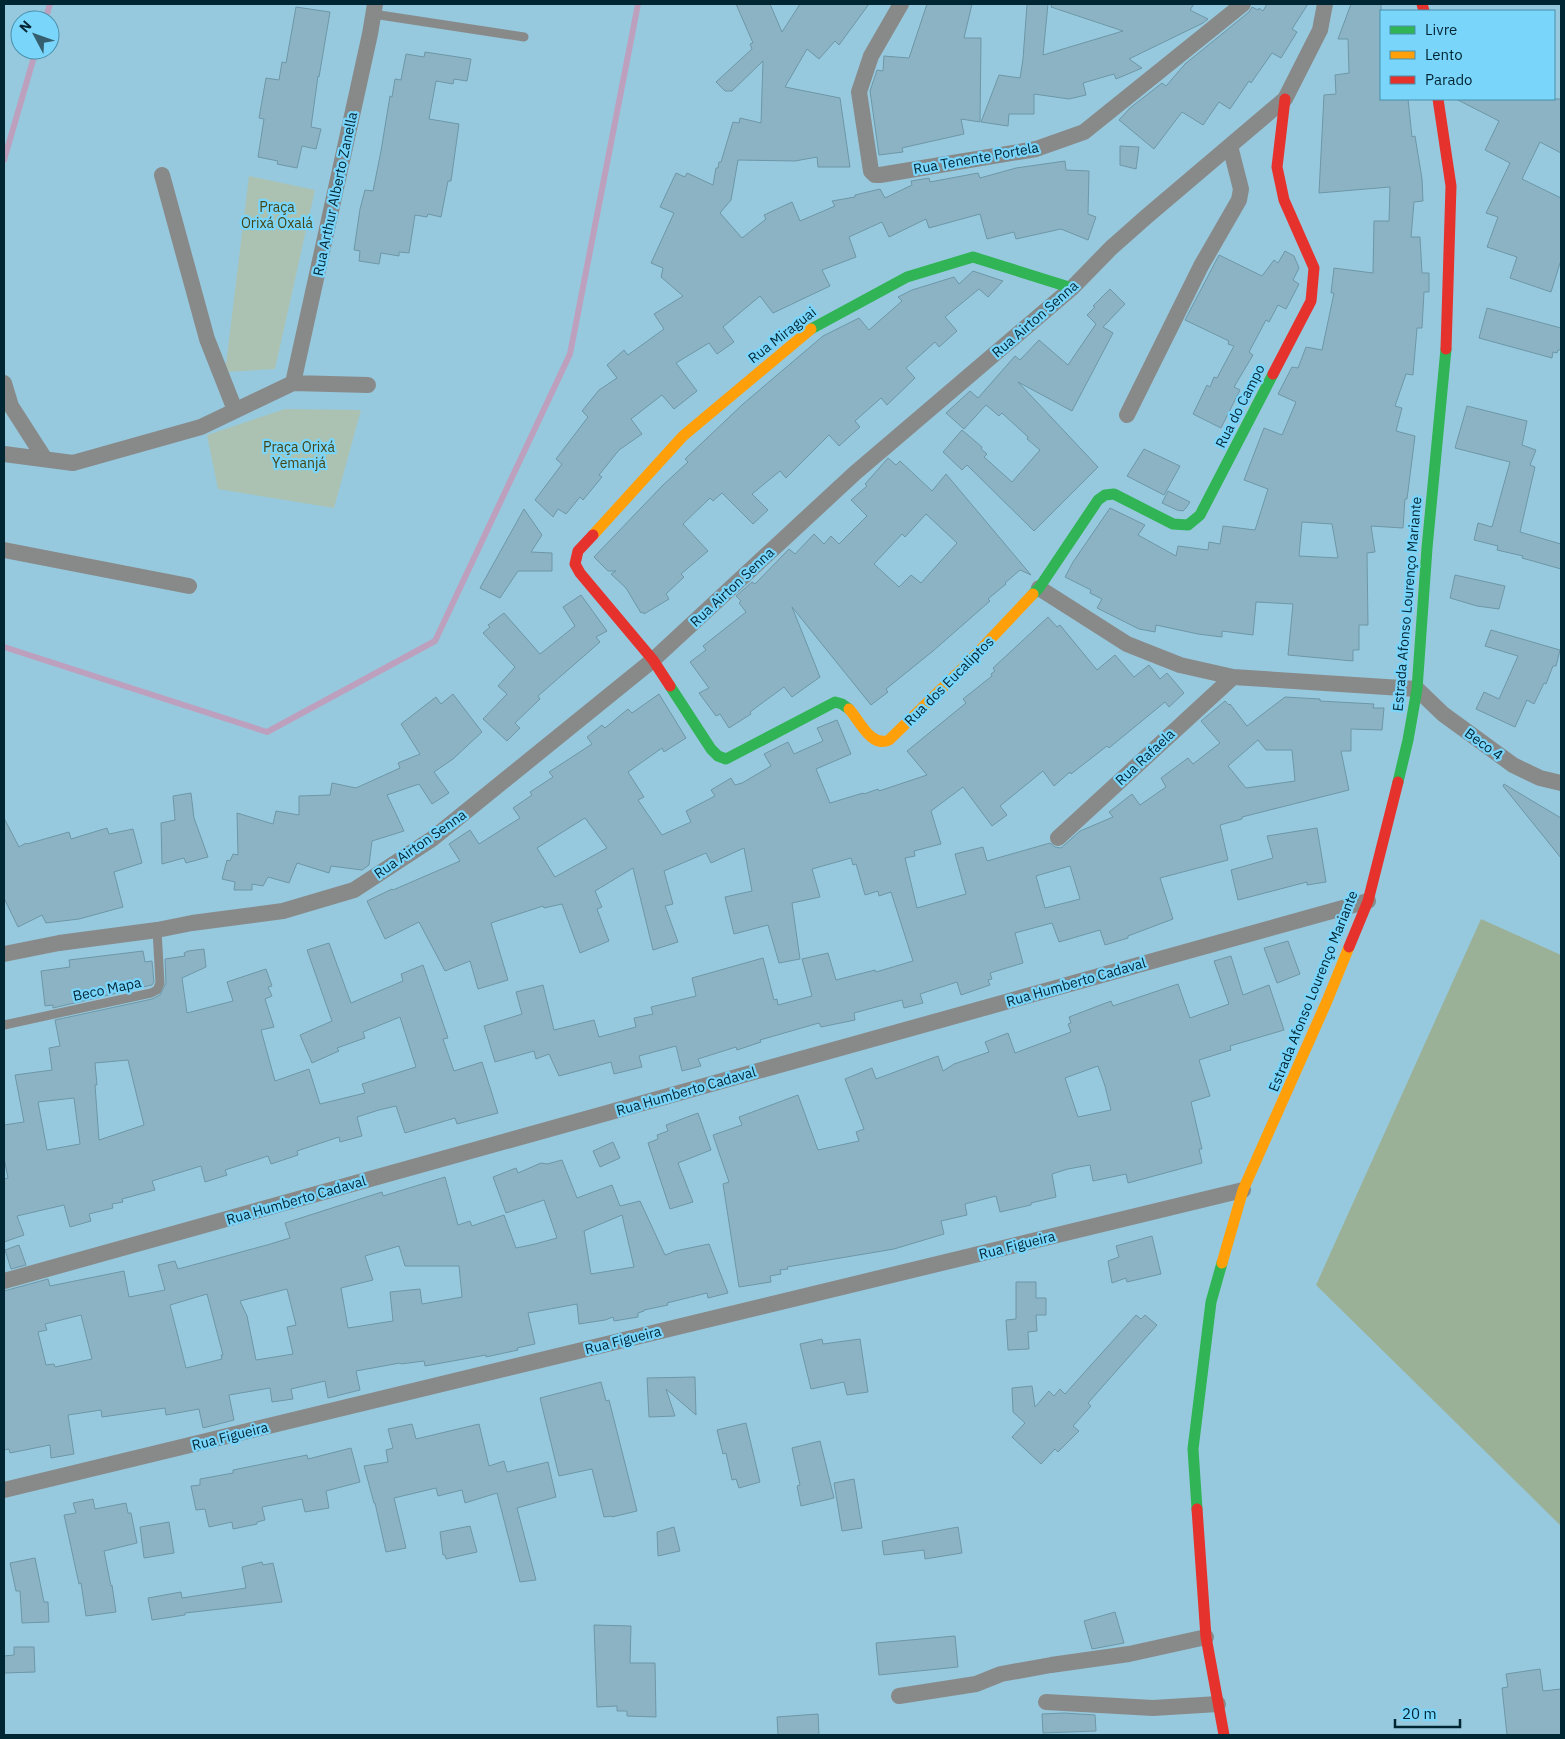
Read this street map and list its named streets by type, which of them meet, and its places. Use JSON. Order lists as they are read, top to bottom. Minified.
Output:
{"streets":{"street":["Rua Tenente Portela","Rua Arthur Alberto Zanella","Rua Airton Senna","Rua Miraguai","Rua do Campo","Estrada Afonso Lourenço Mariante","Rua dos Eucaliptos","Beco 4","Rua Rafaela","Rua Humberto Cadaval","Rua Figueira"],"lane":["Beco Mapa"]},"crossings":[["Rua Airton Senna","Rua Miraguai"],["Rua Airton Senna","Rua do Campo"],["Rua Airton Senna","Rua dos Eucaliptos"],["Rua Airton Senna","Beco Mapa"],["Rua Miraguai","Rua dos Eucaliptos"],["Rua do Campo","Rua dos Eucaliptos"],["Estrada Afonso Lourenço Mariante","Beco 4"],["Estrada Afonso Lourenço Mariante","Rua Humberto Cadaval"],["Estrada Afonso Lourenço Mariante","Rua Figueira"]],"parks":["Praça Orixá Oxalá","Praça Orixá Yemanjá"],"legend":["Livre","Lento","Parado"],"scale_bar":"20 m","north":"top left"}
